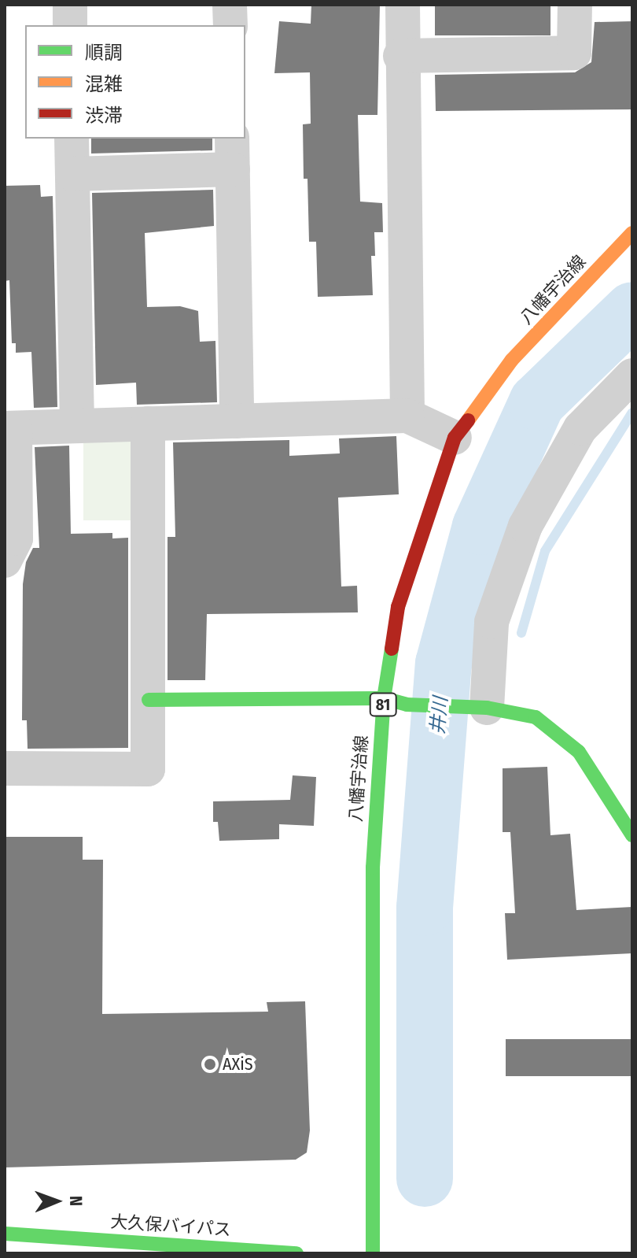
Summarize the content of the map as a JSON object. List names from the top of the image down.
{
  "streets": {
    "main road": ["八幡宇治線", "81", "大久保バイパス"]
  },
  "water": ["井川"],
  "places": ["AXiS"],
  "legend": ["順調", "混雑", "渋滞"],
  "north": "right"
}
